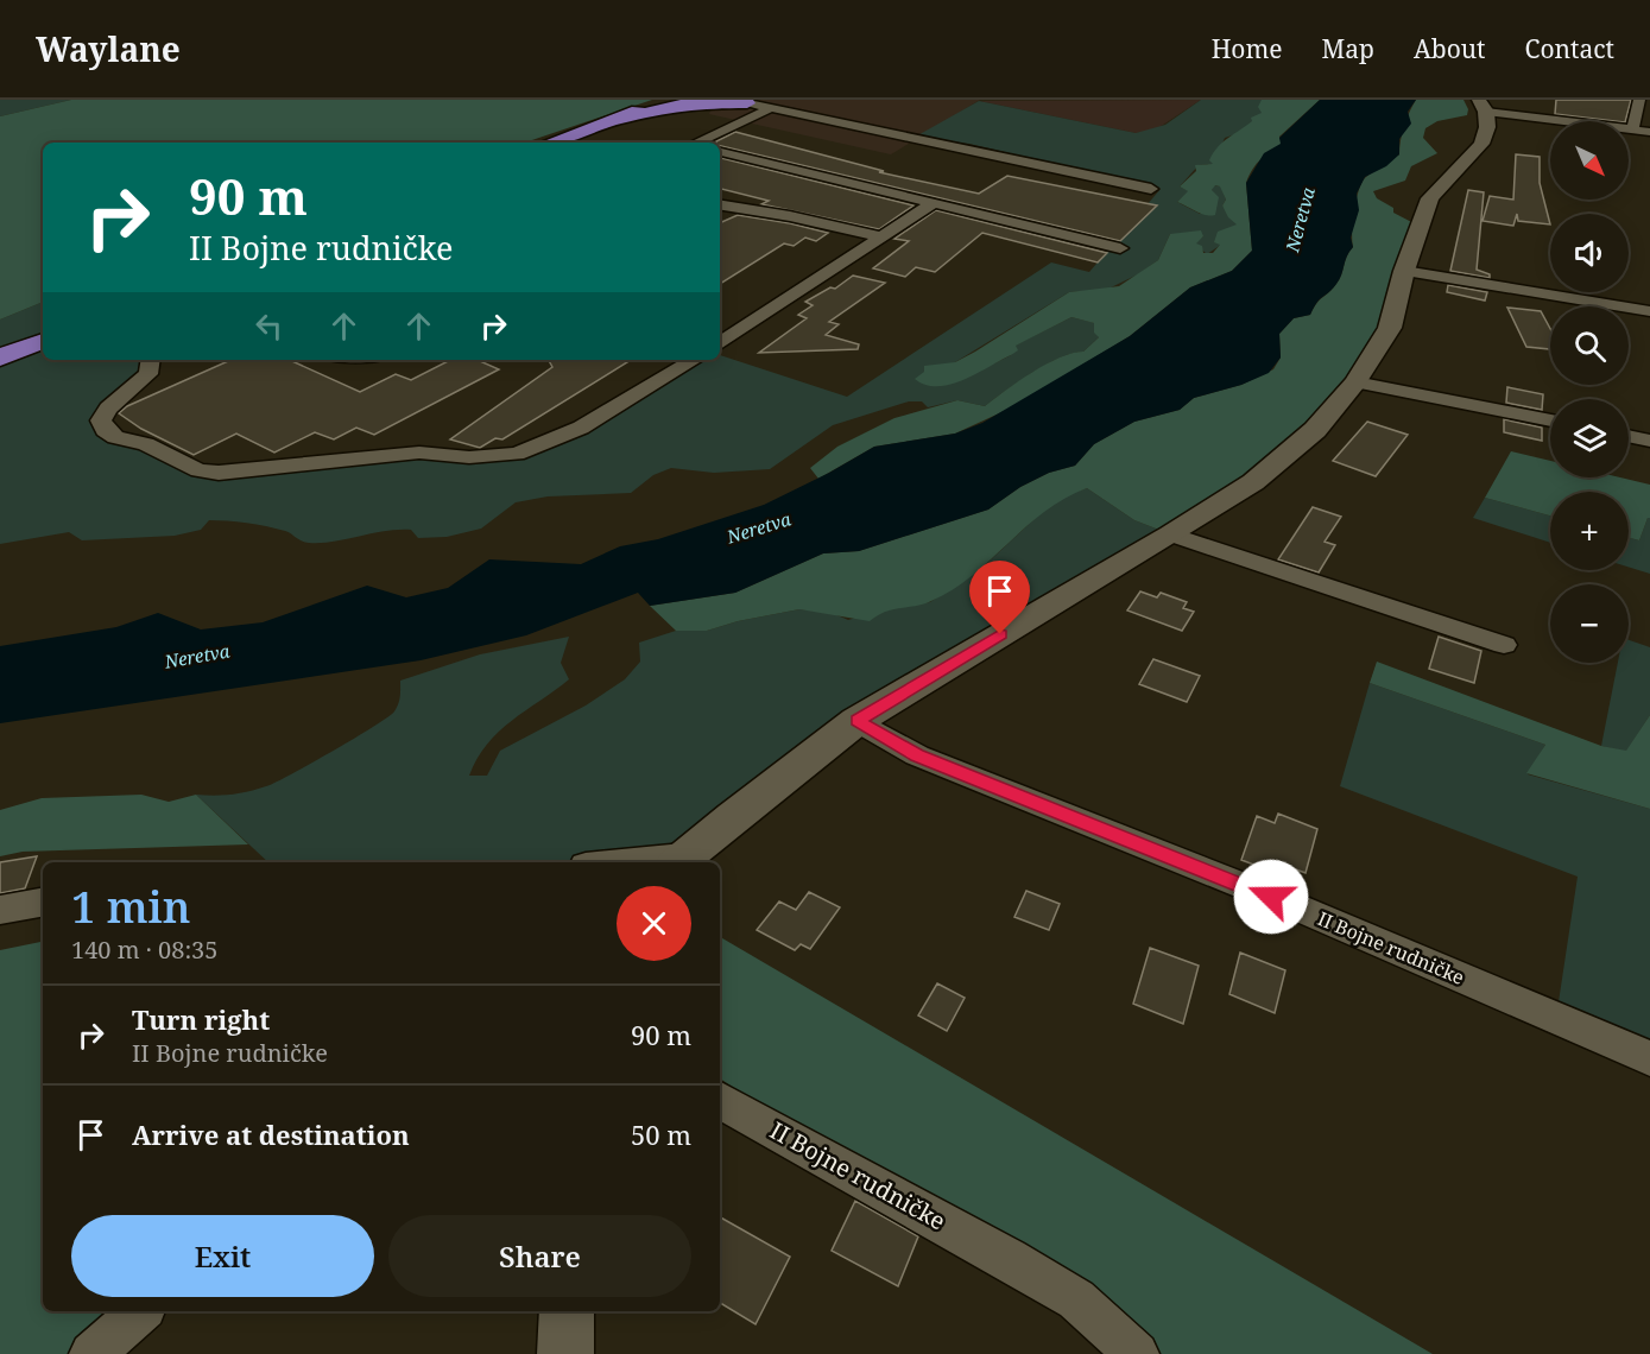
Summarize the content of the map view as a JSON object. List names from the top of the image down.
{
  "streets": {
    "street": ["II Bojne rudničke"]
  },
  "water": ["Neretva"],
  "north": "bottom right",
  "page": {
    "header": "Waylane",
    "nav": [
      "Home",
      "Map",
      "About",
      "Contact"
    ],
    "map_buttons": ["+", "−"],
    "turn": ["90 m", "II Bojne rudničke"],
    "heading": ["1 min", "140 m · 08:35"],
    "list": [
      {
        "name": "Turn right",
        "note": "II Bojne rudničke",
        "value": "90 m"
      },
      {
        "name": "Arrive at destination",
        "value": "50 m"
      }
    ],
    "buttons": ["Exit", "Share"]
  }
}
